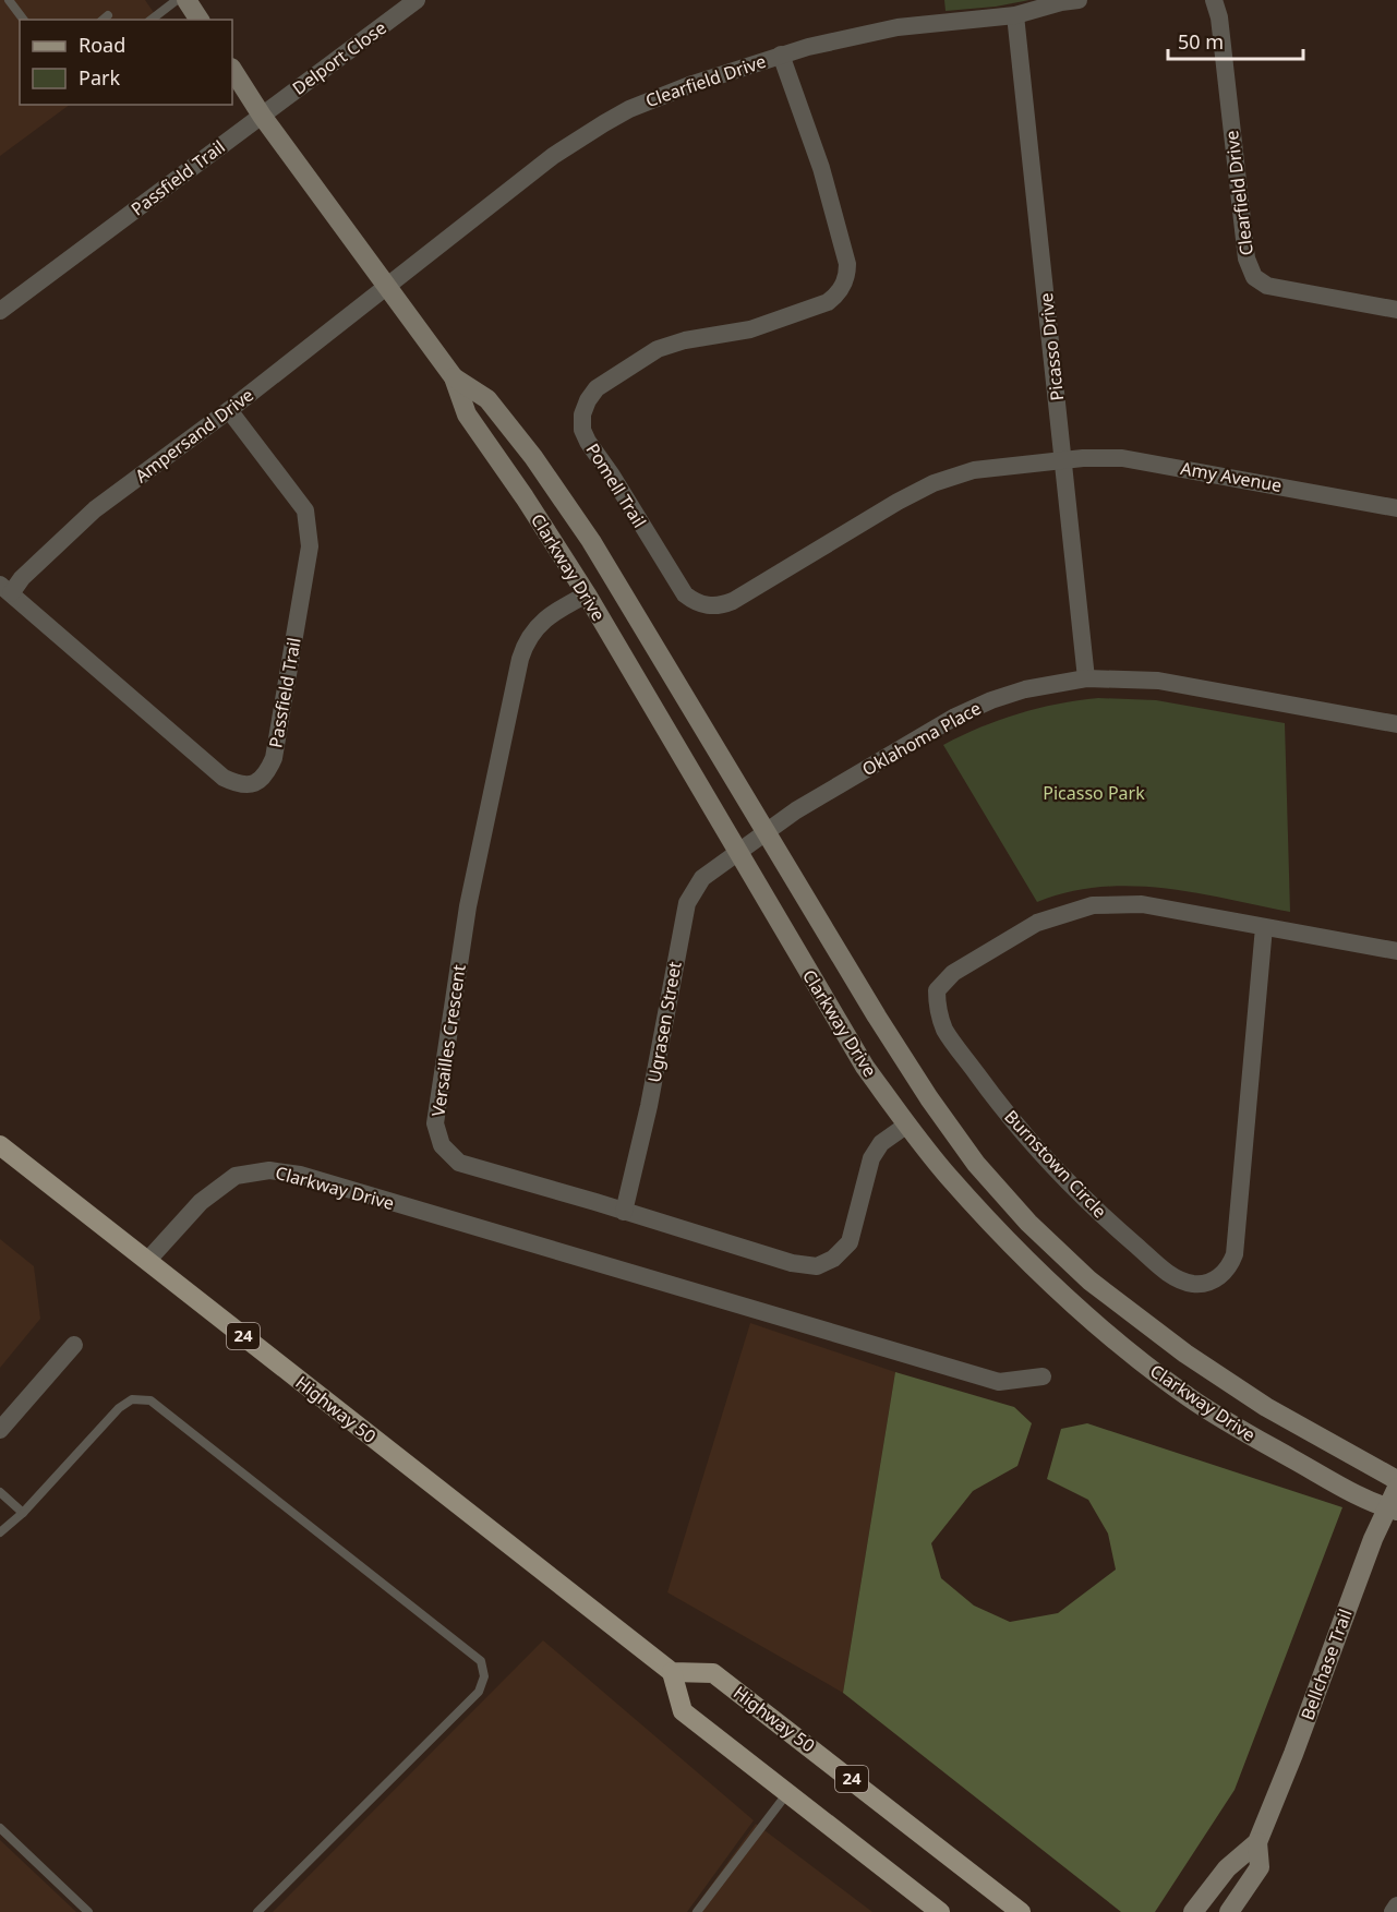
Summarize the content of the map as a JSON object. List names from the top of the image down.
{
  "streets": {
    "main road": ["24", "Highway 50"],
    "street": [
      "Delport Close",
      "Clearfield Drive",
      "Passfield Trail",
      "Picasso Drive",
      "Ampersand Drive",
      "Amy Avenue",
      "Pomell Trail",
      "Clarkway Drive",
      "Oklahoma Place",
      "Ugrasen Street",
      "Versailles Crescent",
      "Burnstown Circle",
      "Bellchase Trail"
    ]
  },
  "crossings": [
    ["Delport Close", "Passfield Trail"],
    ["Delport Close", "Clarkway Drive"],
    ["Clearfield Drive", "Picasso Drive"],
    ["Clearfield Drive", "Ampersand Drive"],
    ["Clearfield Drive", "Pomell Trail"],
    ["Clearfield Drive", "Clarkway Drive"],
    ["Passfield Trail", "Ampersand Drive"],
    ["Passfield Trail", "Clarkway Drive"],
    ["Picasso Drive", "Amy Avenue"],
    ["Picasso Drive", "Pomell Trail"],
    ["Picasso Drive", "Oklahoma Place"],
    ["Ampersand Drive", "Clarkway Drive"],
    ["Amy Avenue", "Pomell Trail"],
    ["Clarkway Drive", "Oklahoma Place"],
    ["Clarkway Drive", "Ugrasen Street"],
    ["Clarkway Drive", "Versailles Crescent"],
    ["Clarkway Drive", "Highway 50"],
    ["Clarkway Drive", "Bellchase Trail"],
    ["Oklahoma Place", "Ugrasen Street"],
    ["Ugrasen Street", "Versailles Crescent"]
  ],
  "parks": ["Picasso Park"],
  "legend": ["Road", "Park"],
  "scale_bar": "50 m"
}
